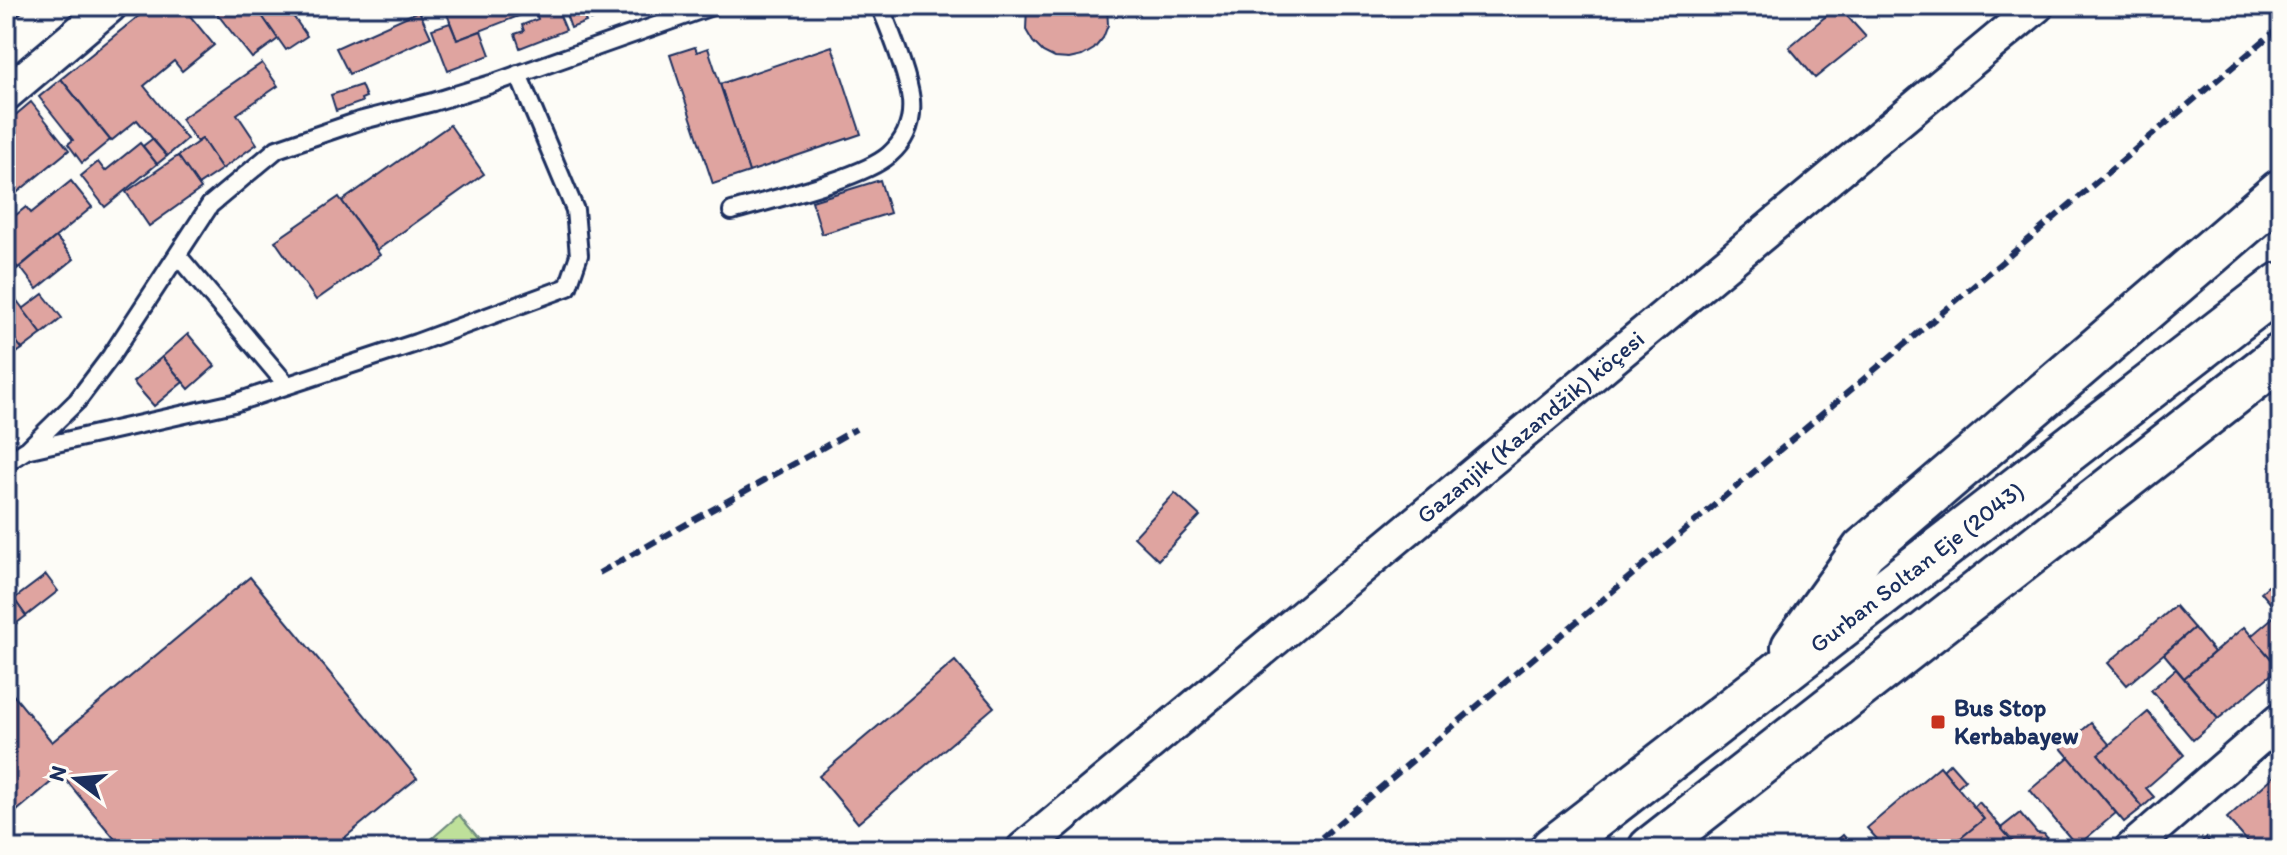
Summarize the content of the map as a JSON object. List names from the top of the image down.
{
  "streets": {
    "highway": ["Gurban Soltan Eje (2043)"],
    "street": ["Gazanjik (Kazandžik) köçesi"]
  },
  "places": {
    "transit": ["Bus Stop Kerbabayew"]
  },
  "north": "left"
}
